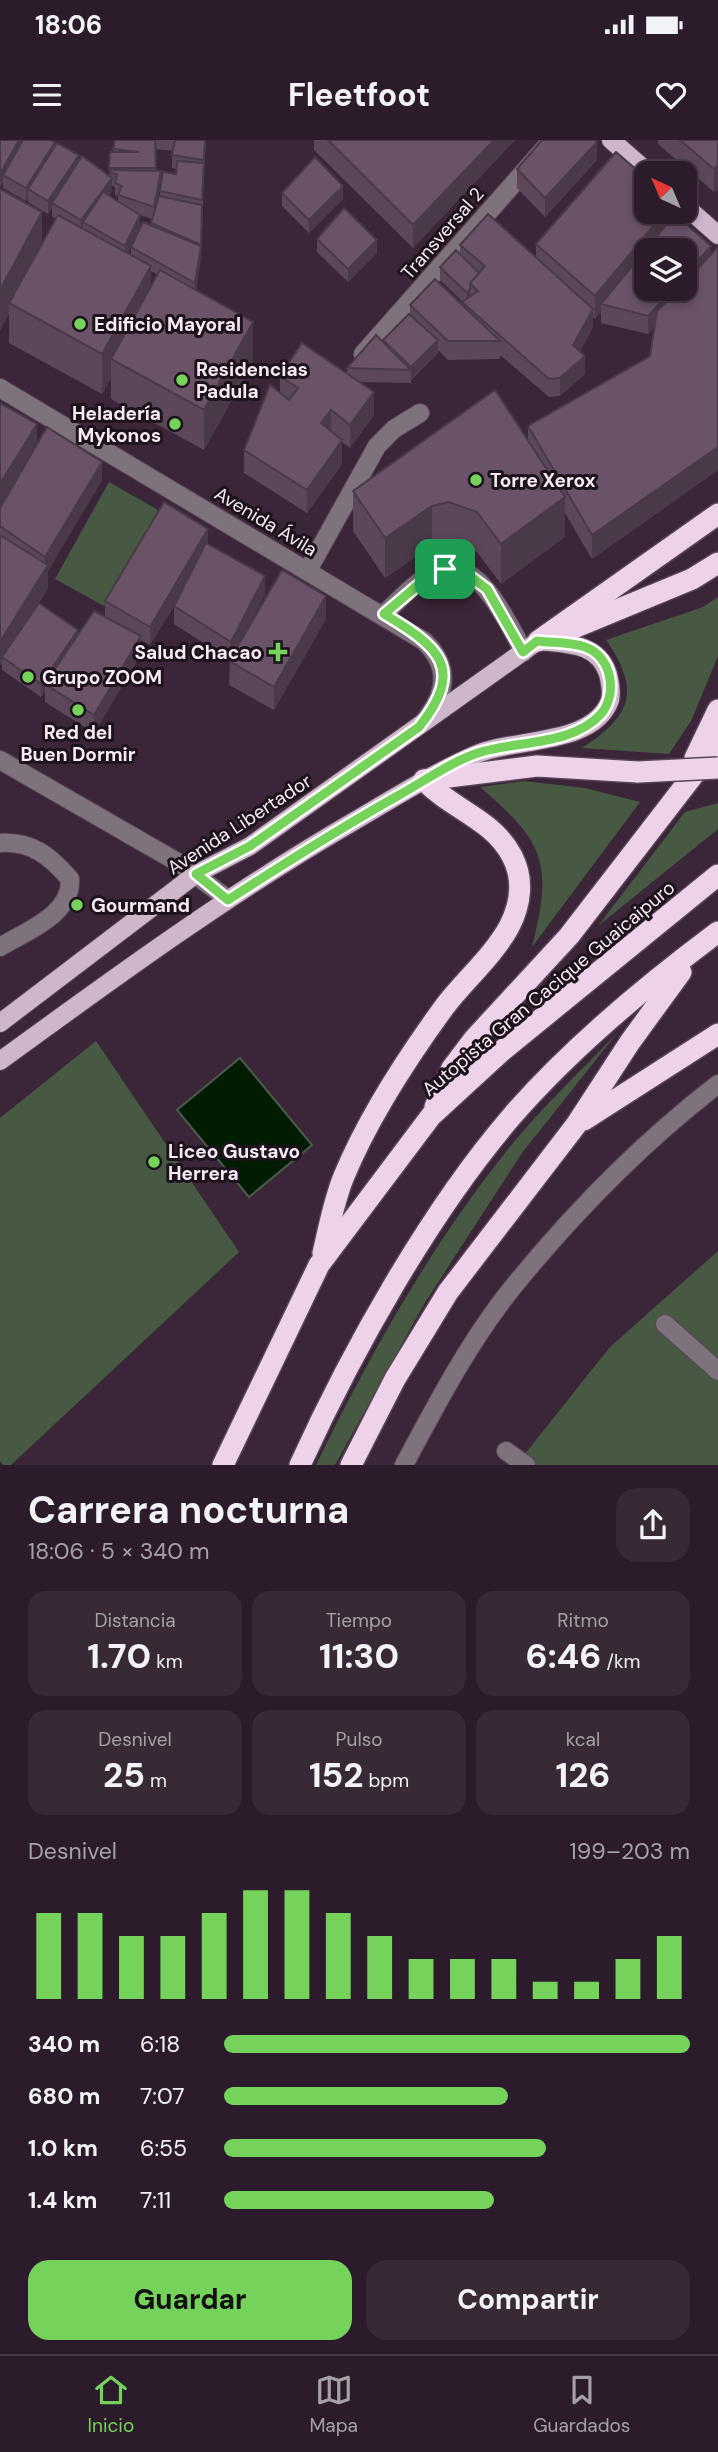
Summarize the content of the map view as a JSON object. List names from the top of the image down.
{
  "streets": {
    "highway": ["Autopista Gran Cacique Guaicaipuro"],
    "main road": ["Avenida Libertador"],
    "street": ["Transversal 2", "Avenida Ávila"]
  },
  "crossings": [
    ["Avenida Ávila", "Avenida Libertador"]
  ],
  "places": {
    "other": [
      "Edificio Mayoral",
      "Residencias Padula",
      "Heladería Mykonos",
      "Torre Xerox",
      "Grupo ZOOM",
      "Red del Buen Dormir",
      "Gourmand",
      "Liceo Gustavo Herrera"
    ],
    "health": ["Salud Chacao"]
  },
  "north": "top left",
  "page": {
    "status": "18:06",
    "header": "Fleetfoot",
    "heading": ["Carrera nocturna", "18:06 · 5 × 340 m"],
    "stats": [
      ["Distancia", "1.70 km"],
      ["Tiempo", "11:30"],
      ["Ritmo", "6:46 /km"],
      ["Desnivel", "25 m"],
      ["Pulso", "152 bpm"],
      ["kcal", "126"]
    ],
    "chart": ["Desnivel", "199–203 m"],
    "list": [
      {
        "name": "340 m",
        "note": "6:18"
      },
      {
        "name": "680 m",
        "note": "7:07"
      },
      {
        "name": "1.0 km",
        "note": "6:55"
      },
      {
        "name": "1.4 km",
        "note": "7:11"
      }
    ],
    "buttons": ["Guardar", "Compartir"],
    "tabs": ["Inicio", "Mapa", "Guardados"]
  }
}
